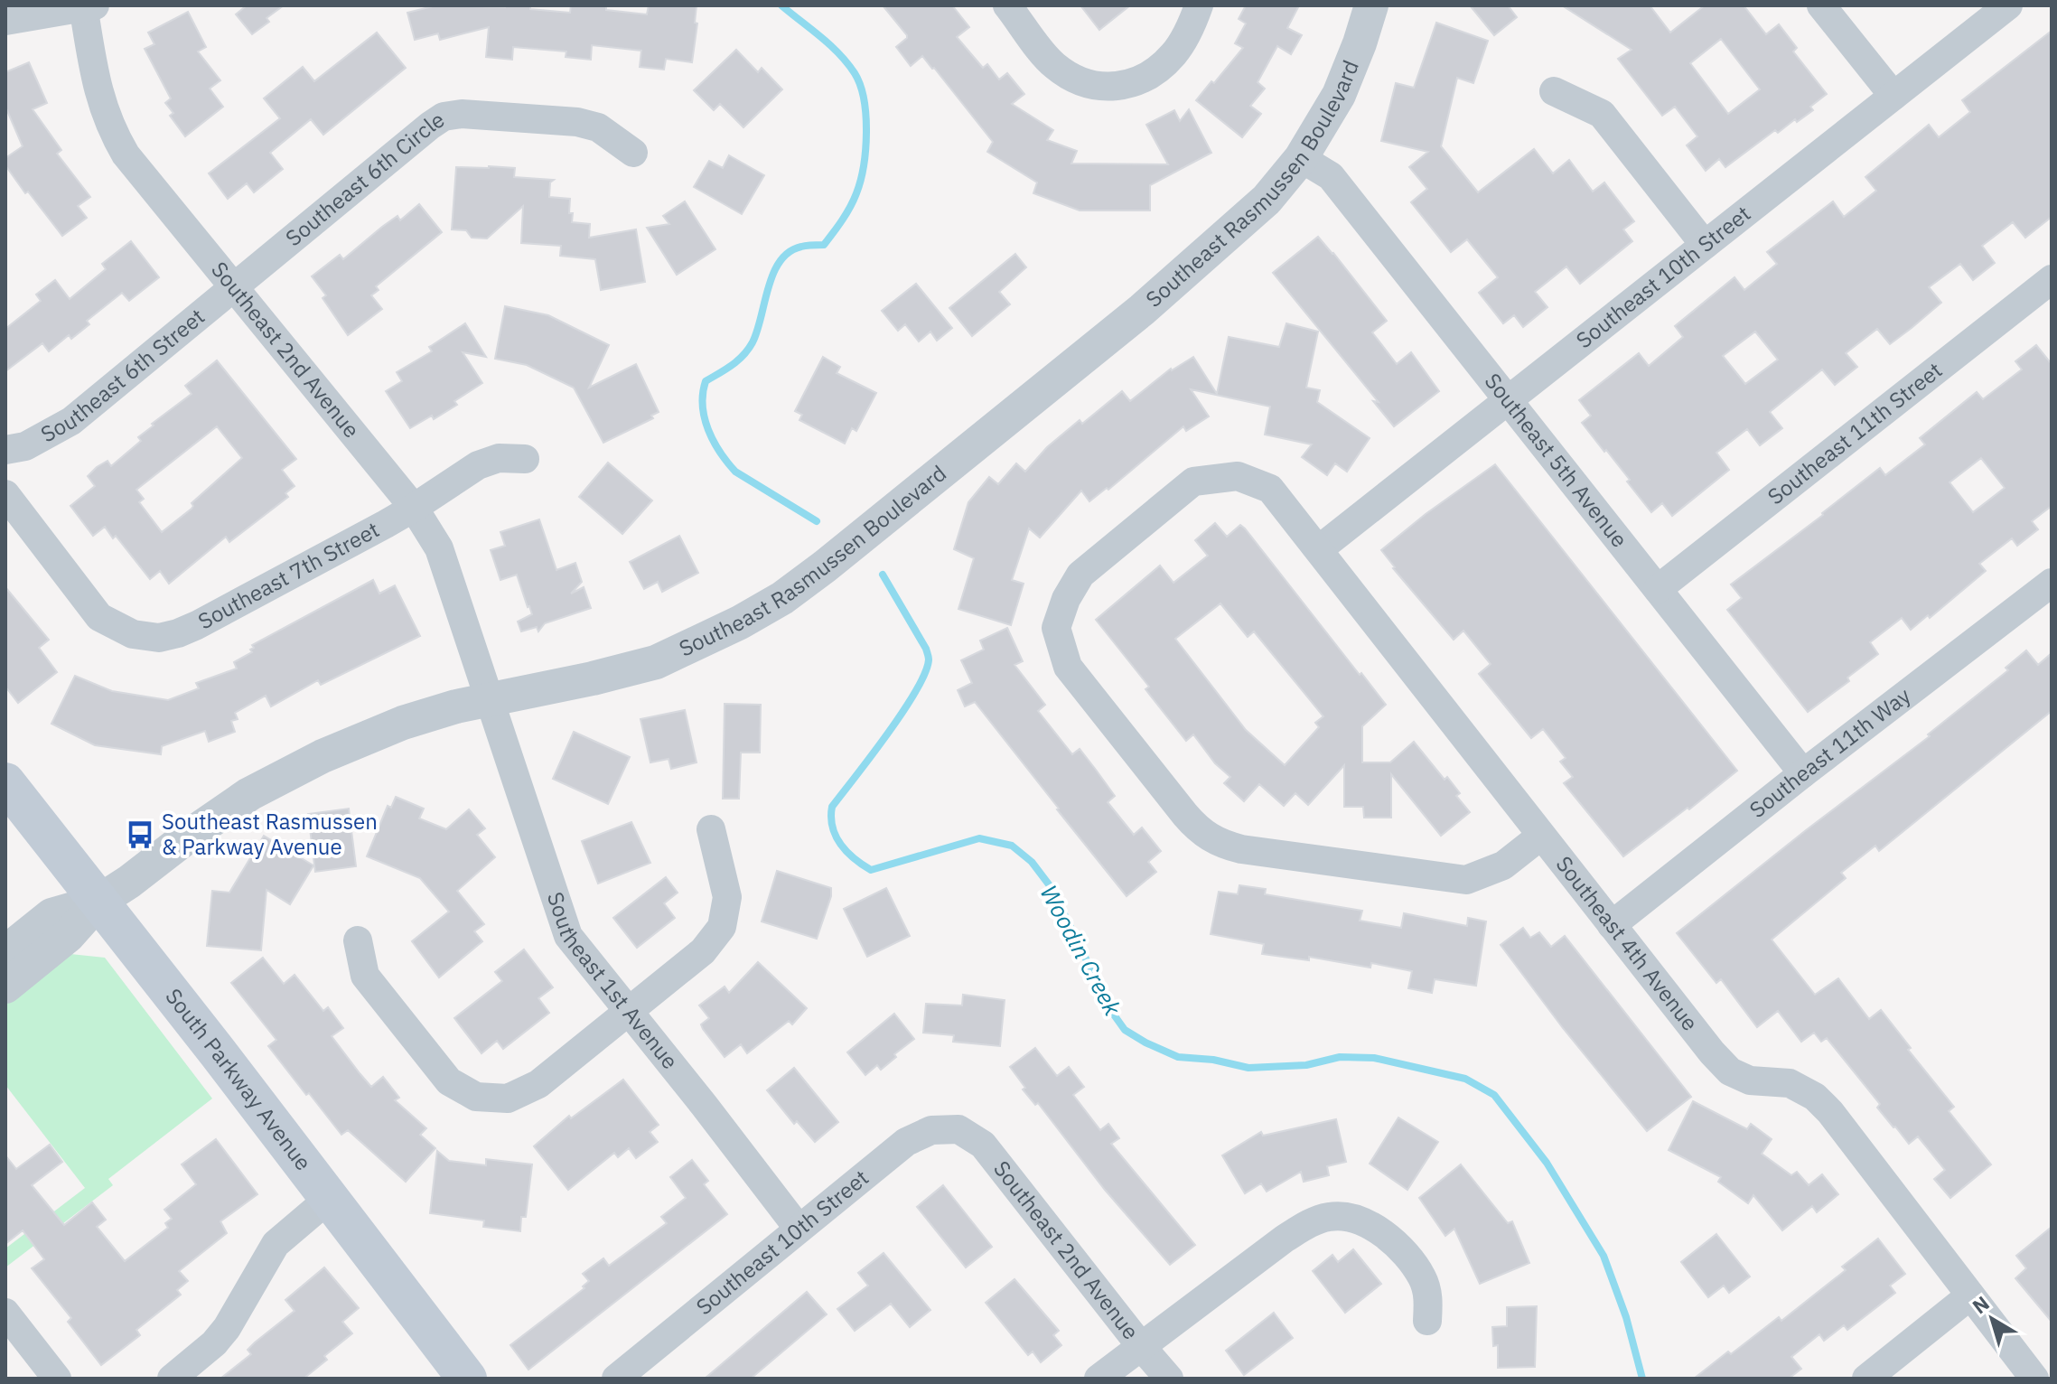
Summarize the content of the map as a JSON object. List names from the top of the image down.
{
  "streets": {
    "main road": ["South Parkway Avenue"],
    "street": [
      "Southeast Rasmussen Boulevard",
      "Southeast 6th Circle",
      "Southeast 10th Street",
      "Southeast 2nd Avenue",
      "Southeast 6th Street",
      "Southeast 11th Street",
      "Southeast 5th Avenue",
      "Southeast 7th Street",
      "Southeast 11th Way",
      "Southeast 4th Avenue",
      "Southeast 1st Avenue"
    ]
  },
  "crossings": [
    ["Southeast Rasmussen Boulevard", "Southeast 2nd Avenue"],
    ["Southeast Rasmussen Boulevard", "Southeast 5th Avenue"],
    ["Southeast Rasmussen Boulevard", "Southeast 1st Avenue"],
    ["Southeast Rasmussen Boulevard", "South Parkway Avenue"],
    ["Southeast 6th Circle", "Southeast 2nd Avenue"],
    ["Southeast 6th Circle", "Southeast 6th Street"],
    ["Southeast 10th Street", "Southeast 2nd Avenue"],
    ["Southeast 10th Street", "Southeast 5th Avenue"],
    ["Southeast 10th Street", "Southeast 4th Avenue"],
    ["Southeast 10th Street", "Southeast 1st Avenue"],
    ["Southeast 2nd Avenue", "Southeast 6th Street"],
    ["Southeast 2nd Avenue", "Southeast 7th Street"],
    ["Southeast 2nd Avenue", "Southeast 1st Avenue"],
    ["Southeast 11th Street", "Southeast 5th Avenue"],
    ["Southeast 5th Avenue", "Southeast 11th Way"],
    ["Southeast 11th Way", "Southeast 4th Avenue"]
  ],
  "water": ["Woodin Creek"],
  "places": {
    "bus stop": ["Southeast Rasmussen & Parkway Avenue"]
  },
  "north": "top left"
}
